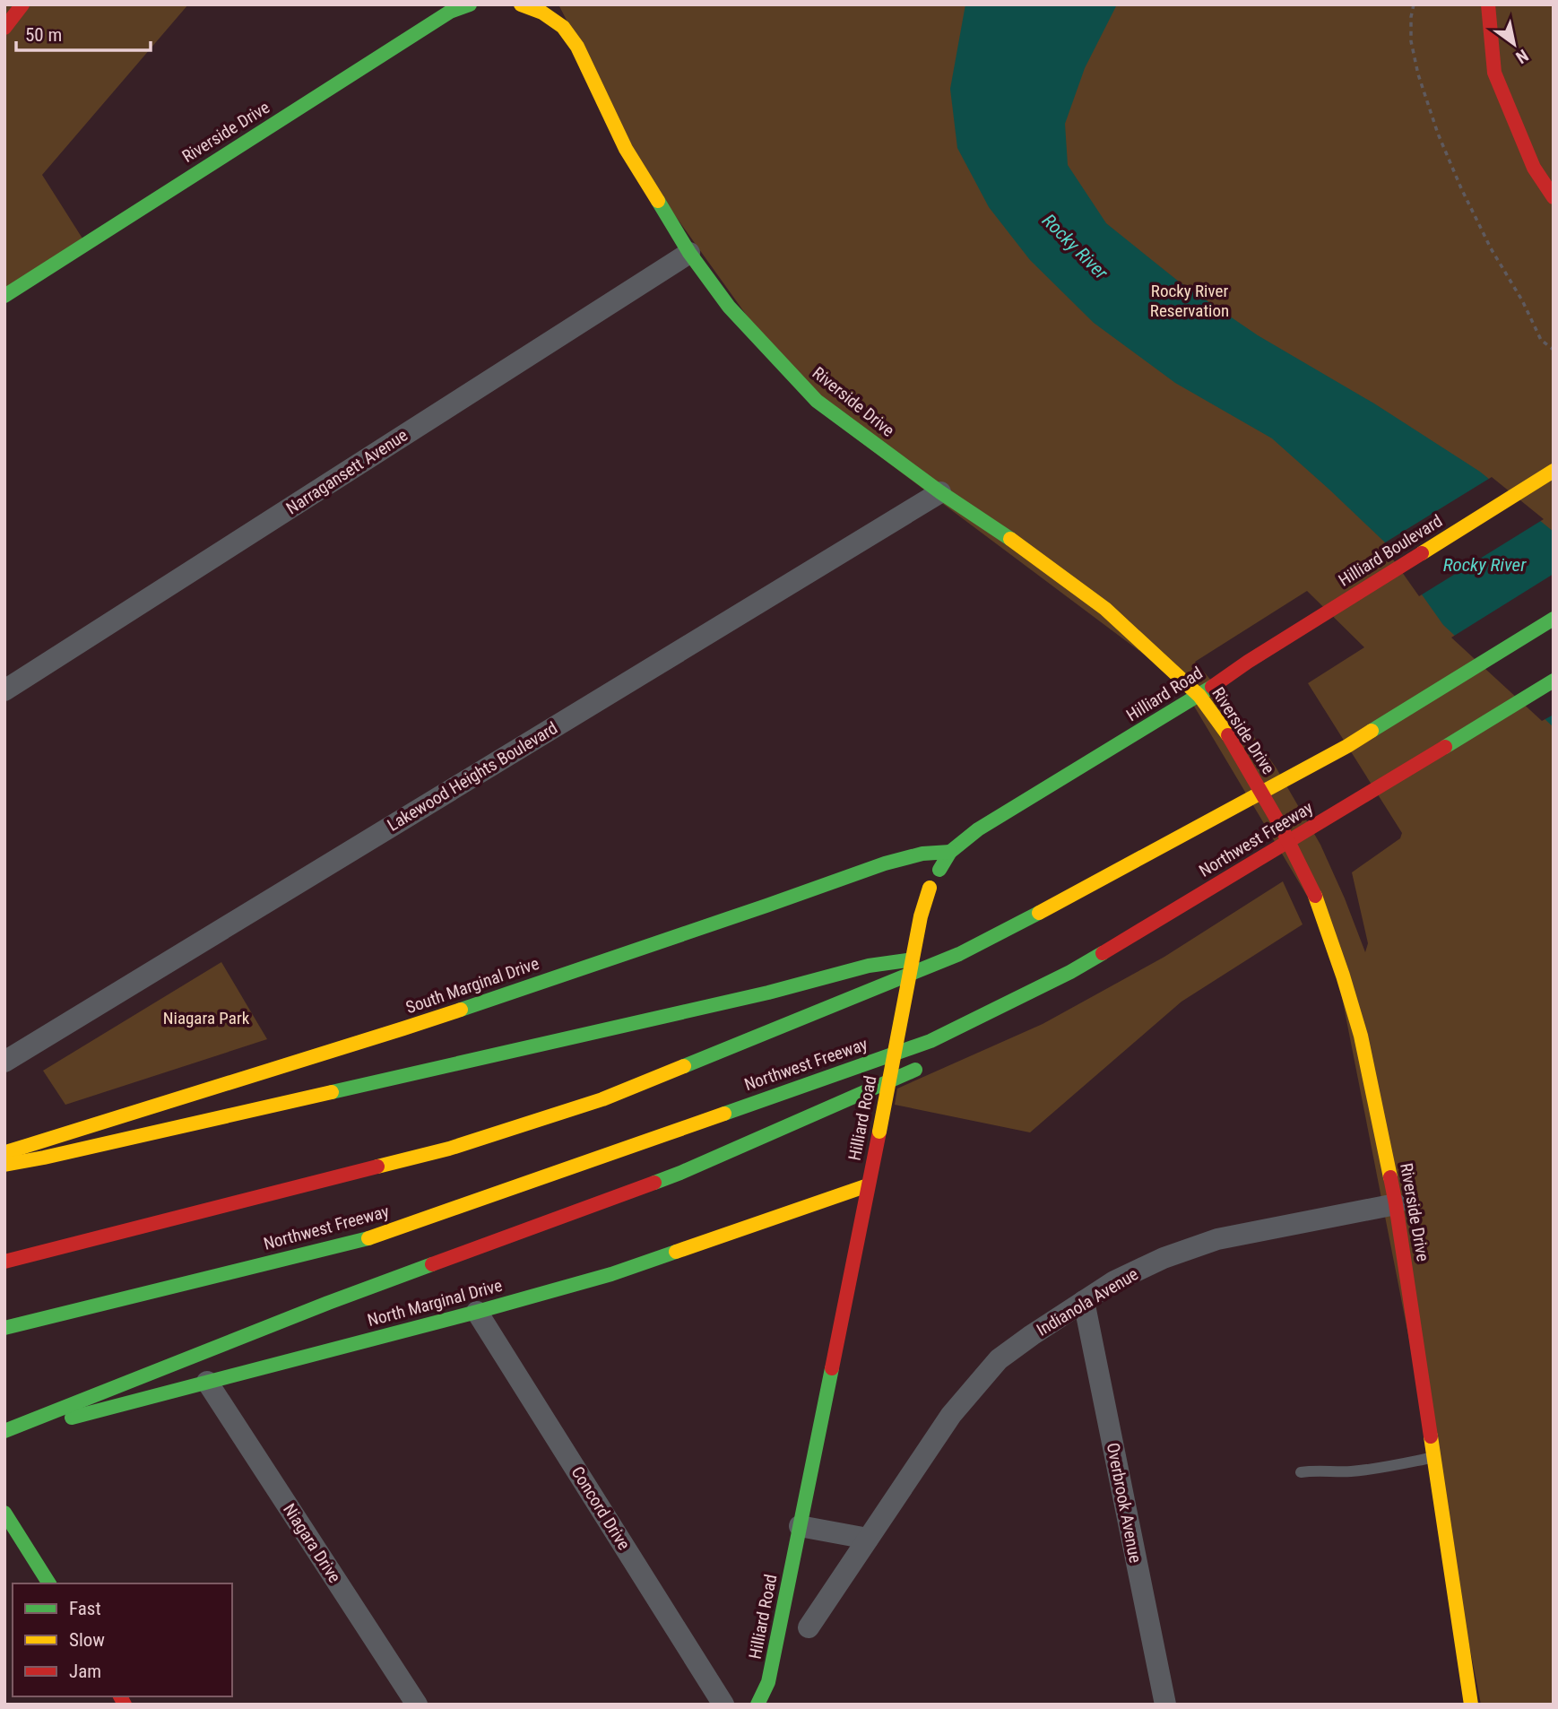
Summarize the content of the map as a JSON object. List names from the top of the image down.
{
  "streets": {
    "main road": [
      "Riverside Drive",
      "Hilliard Boulevard",
      "Hilliard Road",
      "Northwest Freeway",
      "South Marginal Drive",
      "North Marginal Drive"
    ],
    "street": [
      "Narragansett Avenue",
      "Lakewood Heights Boulevard",
      "Indianola Avenue",
      "Overbrook Avenue",
      "Concord Drive",
      "Niagara Drive"
    ]
  },
  "crossings": [
    ["Riverside Drive", "Narragansett Avenue"],
    ["Riverside Drive", "Hilliard Road"],
    ["Riverside Drive", "Lakewood Heights Boulevard"],
    ["Riverside Drive", "Indianola Avenue"],
    ["Hilliard Boulevard", "Hilliard Road"],
    ["Hilliard Road", "South Marginal Drive"],
    ["Hilliard Road", "North Marginal Drive"],
    ["Indianola Avenue", "Overbrook Avenue"],
    ["North Marginal Drive", "Concord Drive"],
    ["North Marginal Drive", "Niagara Drive"]
  ],
  "water": ["Rocky River"],
  "parks": ["Rocky River Reservation", "Niagara Park"],
  "legend": ["Fast", "Slow", "Jam"],
  "scale_bar": "50 m",
  "north": "bottom right"
}
